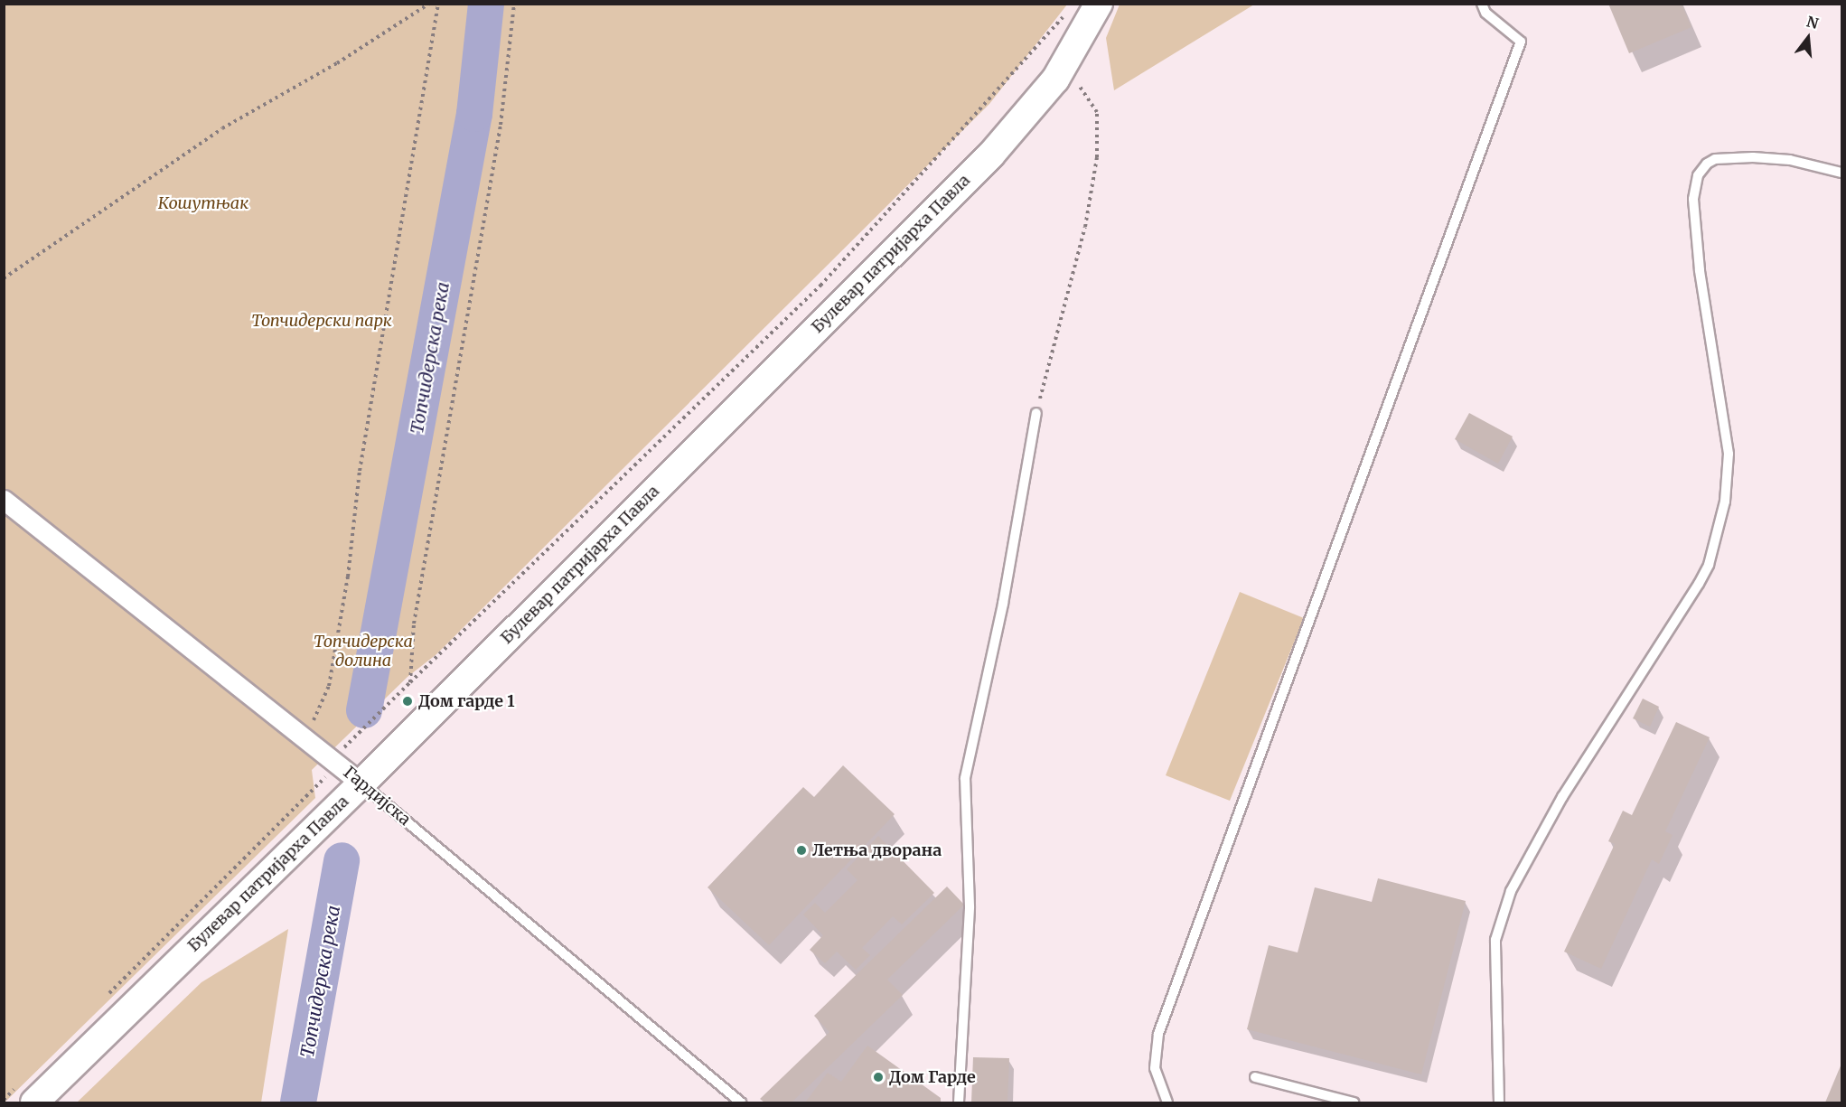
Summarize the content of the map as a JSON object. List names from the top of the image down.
{
  "streets": {
    "main road": ["Булевар патријарха Павла"],
    "street": ["Гардијска"]
  },
  "crossings": [
    ["Булевар патријарха Павла", "Гардијска"]
  ],
  "water": ["Топчидерска река"],
  "parks": ["Кошутњак", "Топчидерски парк", "Топчидерска долина"],
  "places": ["Дом гарде 1", "Летња дворана", "Дом Гарде"],
  "north": "top"
}
